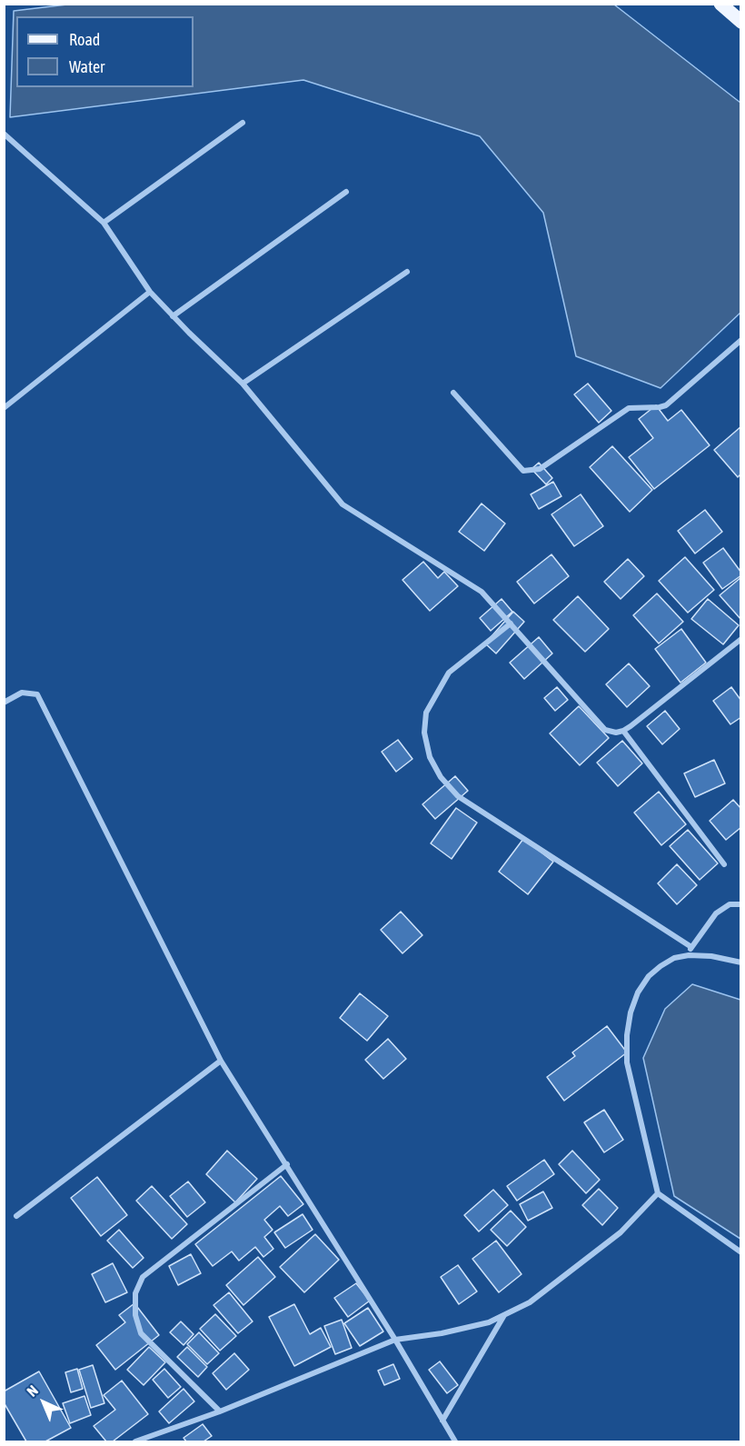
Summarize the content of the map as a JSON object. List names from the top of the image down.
{
  "legend": ["Road", "Water"],
  "north": "top left"
}
